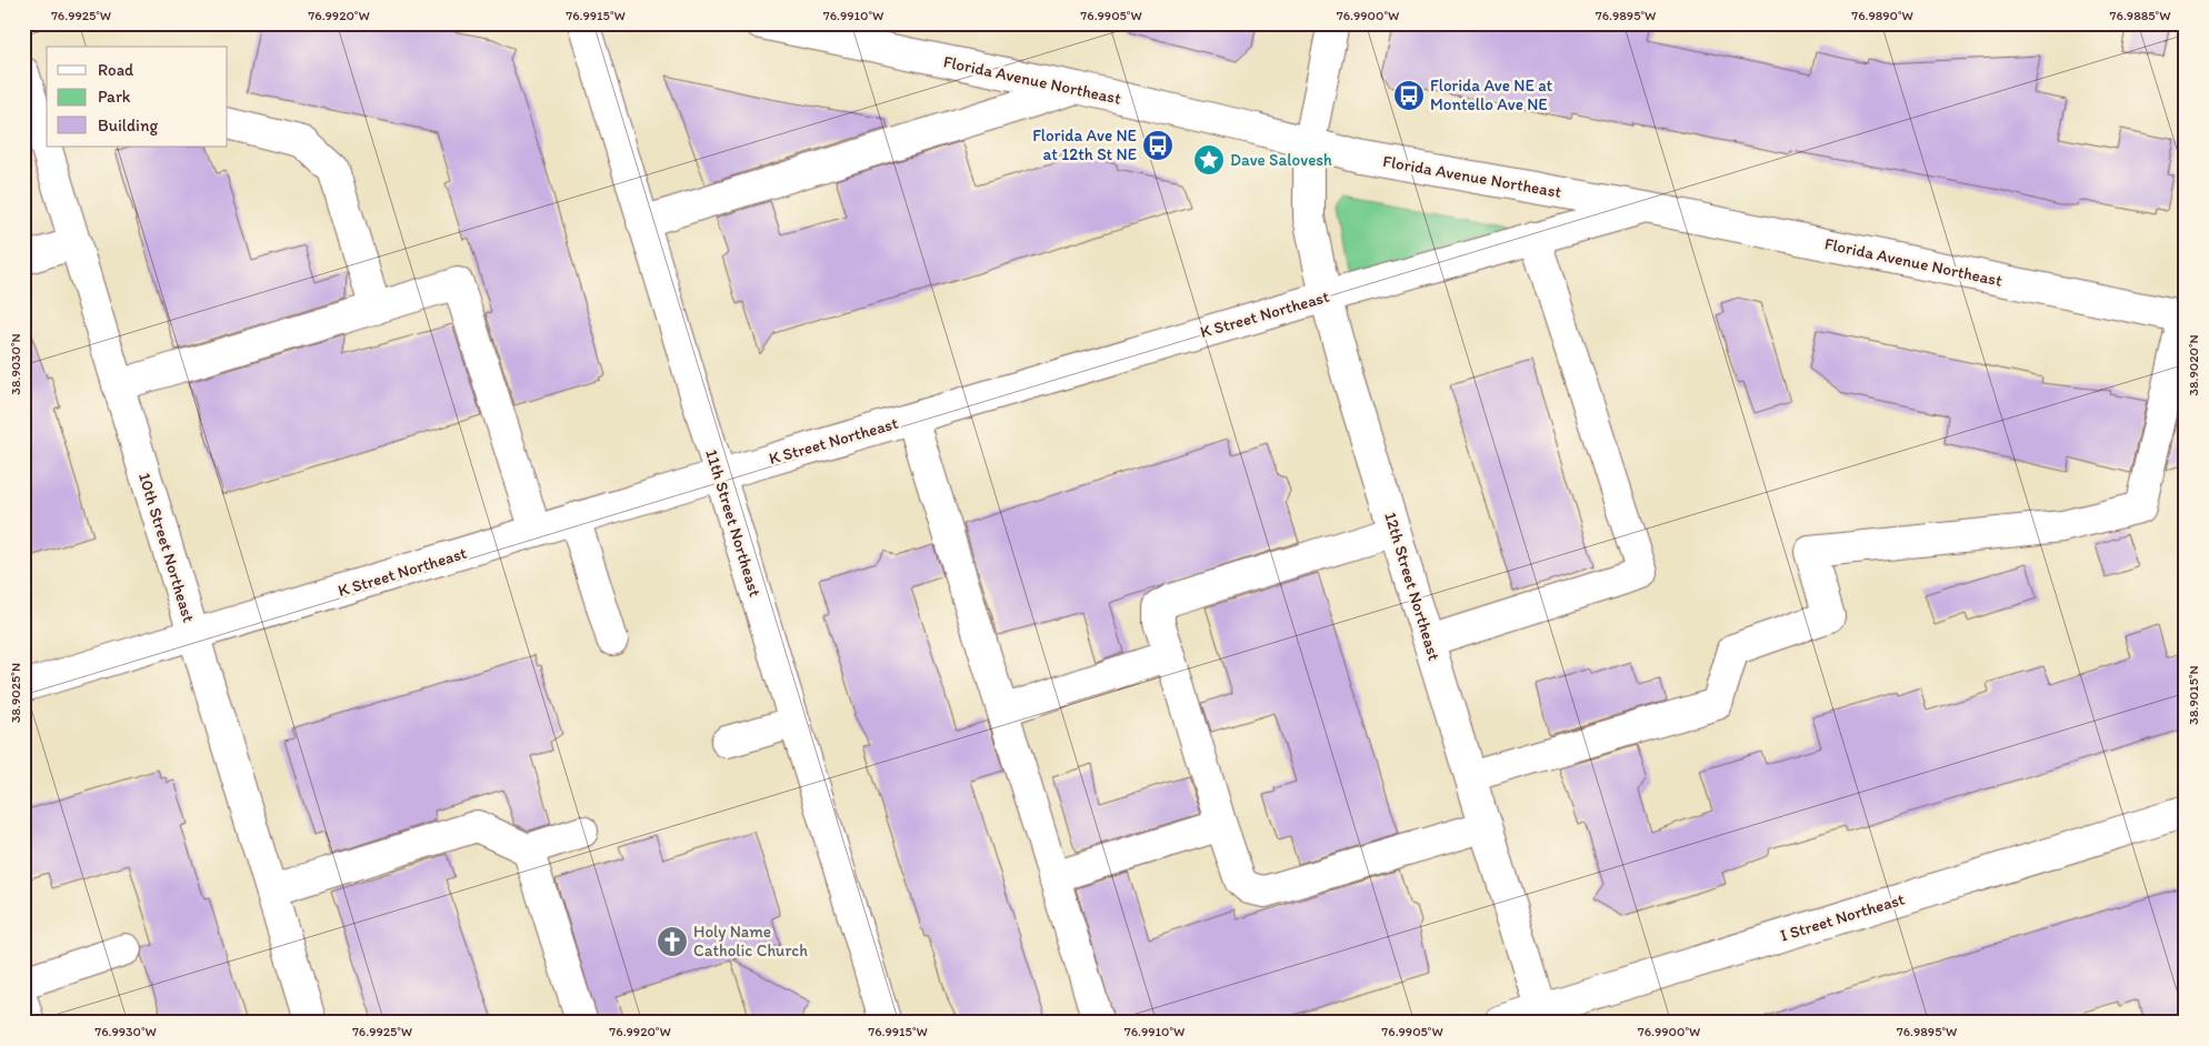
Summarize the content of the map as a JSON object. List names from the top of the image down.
{
  "streets": {
    "street": [
      "Florida Avenue Northeast",
      "K Street Northeast",
      "11th Street Northeast",
      "10th Street Northeast",
      "12th Street Northeast",
      "I Street Northeast"
    ]
  },
  "crossings": [
    ["Florida Avenue Northeast", "K Street Northeast"],
    ["Florida Avenue Northeast", "12th Street Northeast"],
    ["K Street Northeast", "11th Street Northeast"],
    ["K Street Northeast", "10th Street Northeast"],
    ["K Street Northeast", "12th Street Northeast"],
    ["12th Street Northeast", "I Street Northeast"]
  ],
  "places": {
    "bus stop": ["Florida Ave NE at Montello Ave NE", "Florida Ave NE at 12th St NE"],
    "place": ["Dave Salovesh"],
    "church": ["Holy Name Catholic Church"]
  },
  "legend": ["Road", "Park", "Building"],
  "coordinates": [
    "76.9925°W",
    "76.9920°W",
    "76.9915°W",
    "76.9910°W",
    "76.9905°W",
    "76.9900°W",
    "76.9895°W",
    "76.9890°W",
    "76.9885°W",
    "38.9030°N",
    "38.9020°N",
    "38.9025°N",
    "38.9015°N",
    "76.9930°W"
  ]
}
